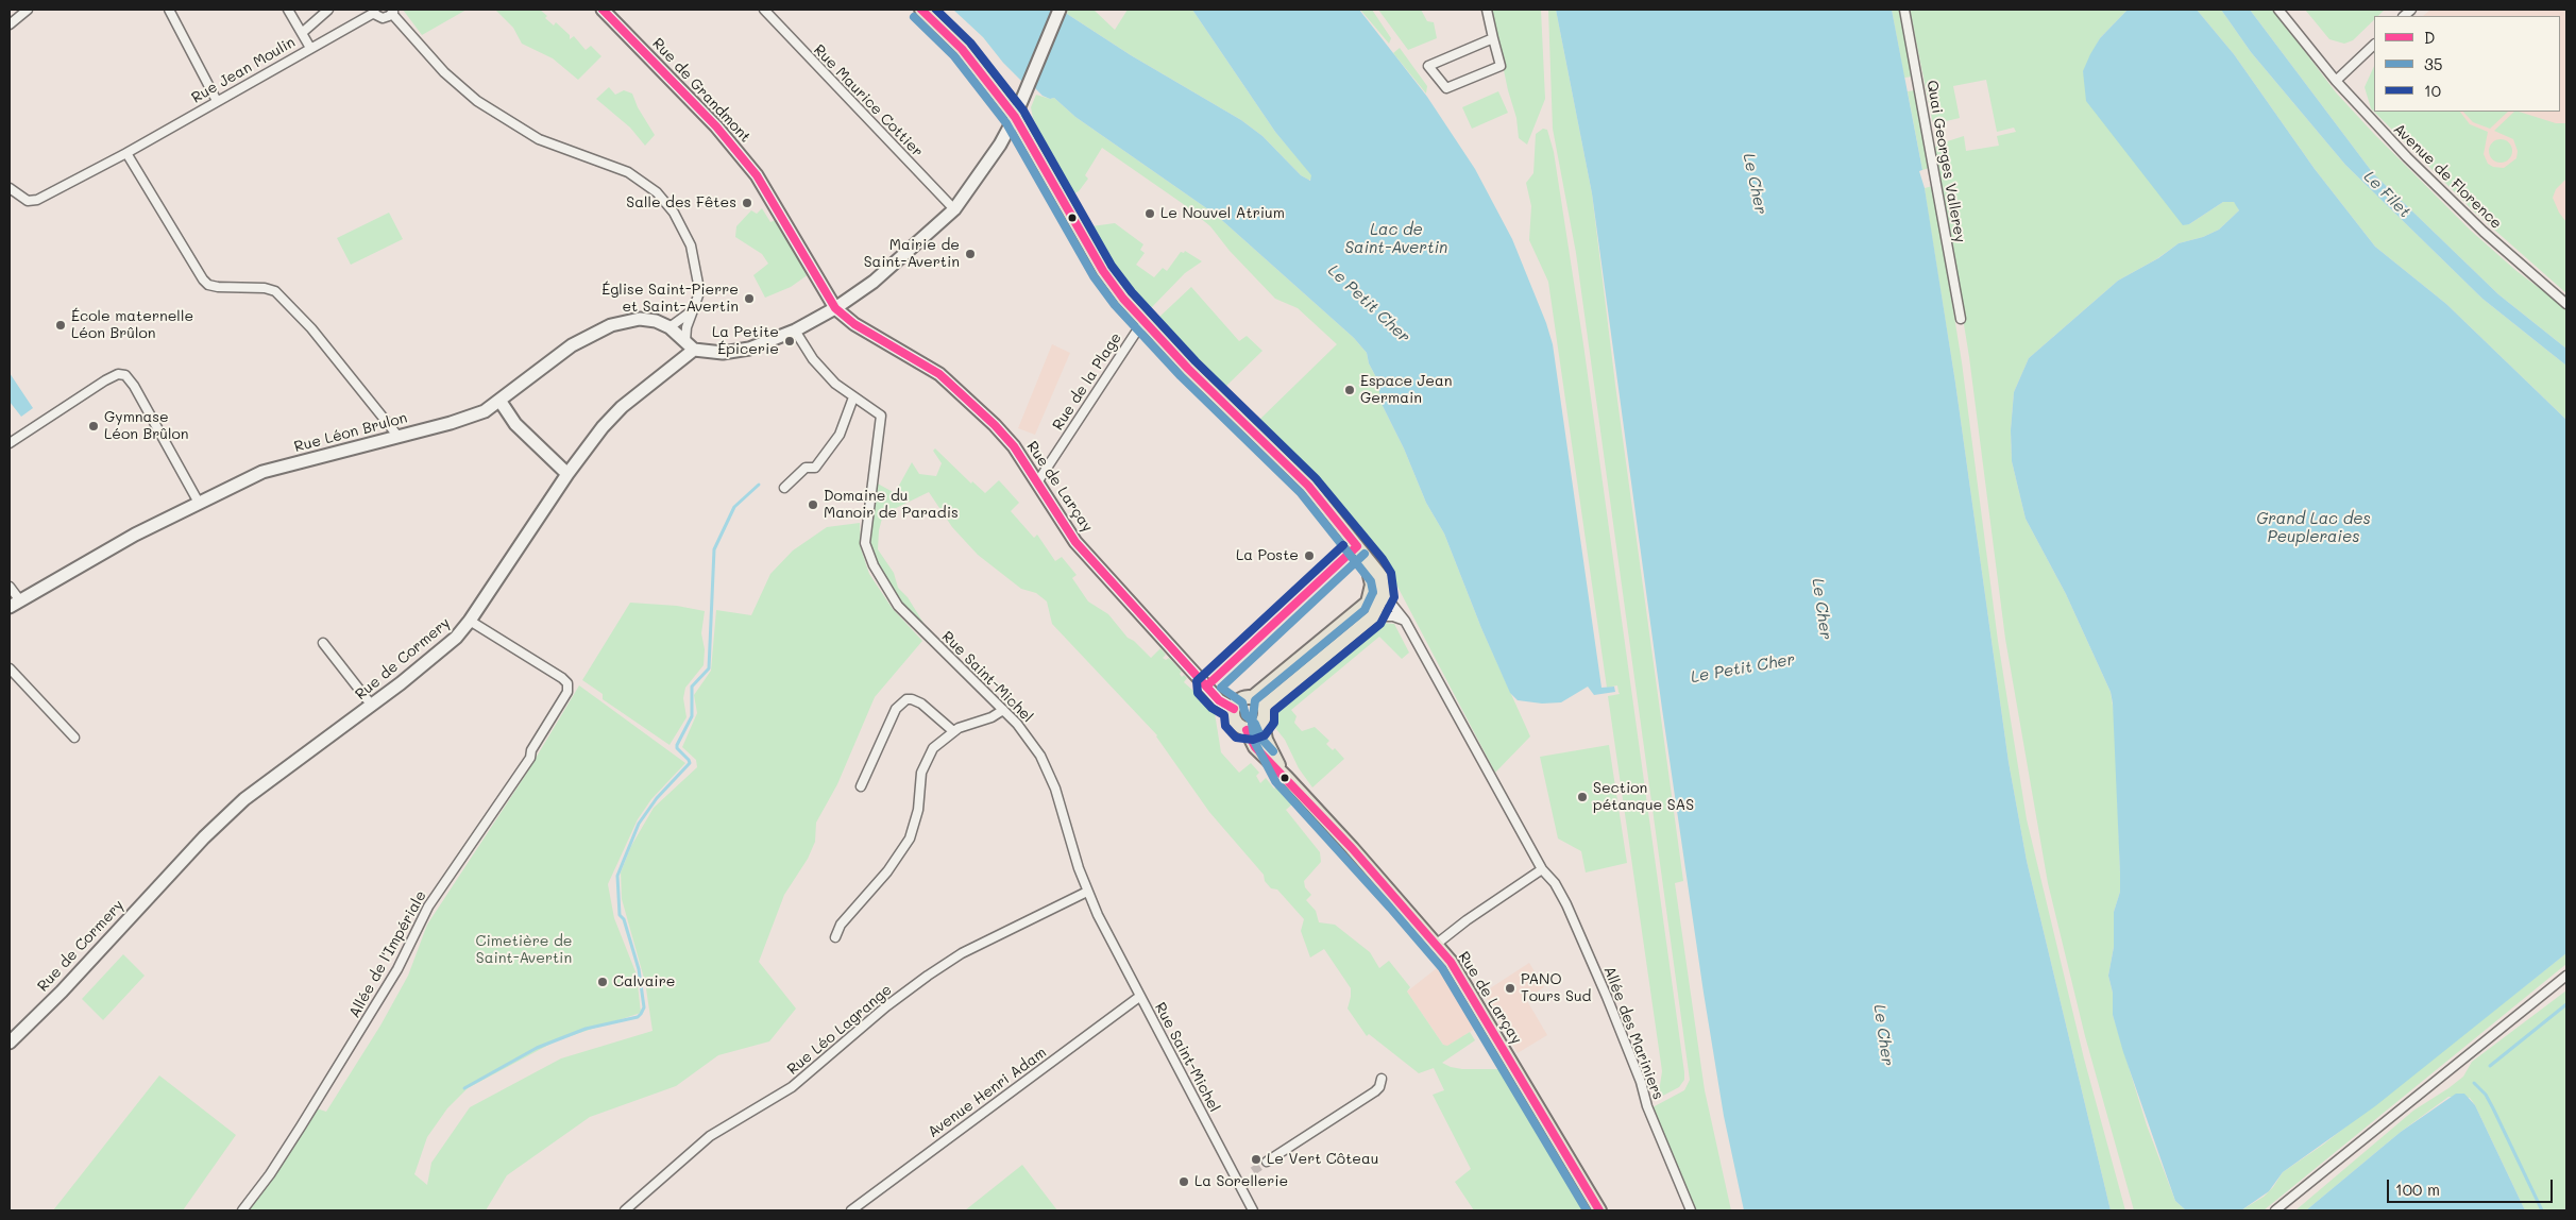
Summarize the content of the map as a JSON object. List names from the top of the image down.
{
  "streets": {
    "main road": [
      "Rue de Grandmont",
      "Rue Léon Brulon",
      "Rue de Larçay",
      "Rue de Cormery"
    ],
    "street": [
      "Rue Jean Moulin",
      "Rue Maurice Cottier",
      "Quai Georges Vallerey",
      "Avenue de Florence",
      "Rue de la Plage",
      "Rue Saint-Michel",
      "Allée de l'Impériale",
      "Rue Léo Lagrange",
      "Allée des Mariniers",
      "Avenue Henri Adam"
    ]
  },
  "crossings": [
    ["Rue de Grandmont", "Rue de Larçay"],
    ["Rue de la Plage", "Rue de Larçay"],
    ["Rue Léon Brulon", "Rue de Cormery"],
    ["Rue de Cormery", "Allée de l'Impériale"],
    ["Rue Saint-Michel", "Rue Léo Lagrange"],
    ["Rue Saint-Michel", "Avenue Henri Adam"]
  ],
  "water": [
    "Le Cher",
    "Le Filet",
    "Lac de Saint-Avertin",
    "Le Petit Cher",
    "Grand Lac des Peupleraies"
  ],
  "parks": ["Cimetière de Saint-Avertin"],
  "places": [
    "Salle des Fêtes",
    "Le Nouvel Atrium",
    "Mairie de Saint-Avertin",
    "Église Saint-Pierre et Saint-Avertin",
    "École maternelle Léon Brûlon",
    "La Petite Épicerie",
    "Espace Jean Germain",
    "Gymnase Léon Brûlon",
    "Domaine du Manoir de Paradis",
    "La Poste",
    "Section pétanque SAS",
    "Calvaire",
    "PANO Tours Sud",
    "Le Vert Côteau",
    "La Sorellerie"
  ],
  "lines": ["transit line D", "transit line 10", "transit line 35"],
  "legend": ["D", "35", "10"],
  "scale_bar": "100 m"
}
